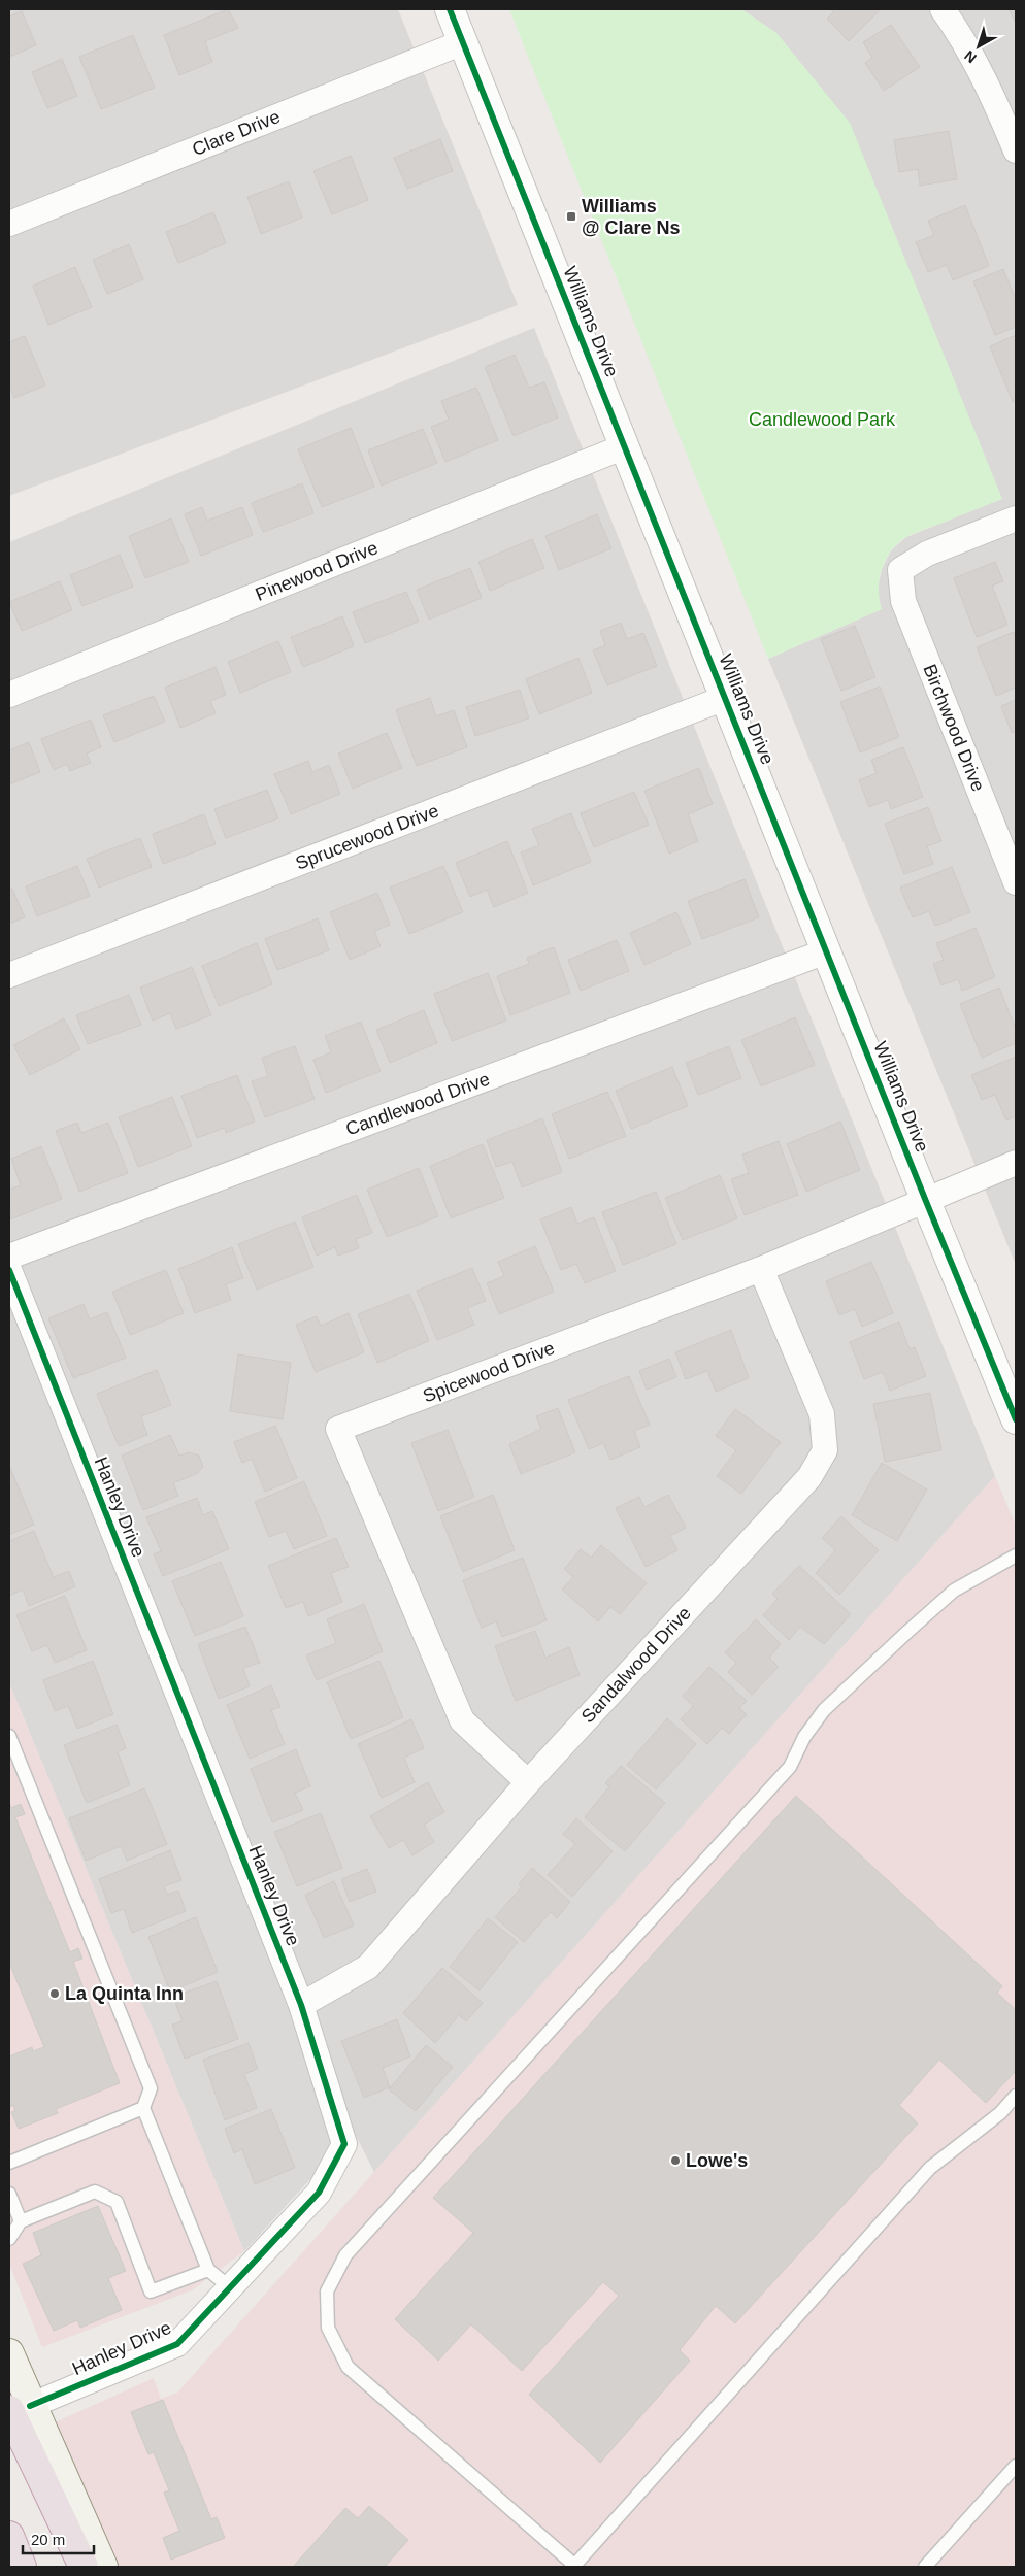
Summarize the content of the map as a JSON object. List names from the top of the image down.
{
  "streets": {
    "street": [
      "Clare Drive",
      "Williams Drive",
      "Pinewood Drive",
      "Birchwood Drive",
      "Sprucewood Drive",
      "Candlewood Drive",
      "Spicewood Drive",
      "Hanley Drive",
      "Sandalwood Drive"
    ]
  },
  "crossings": [
    ["Clare Drive", "Williams Drive"],
    ["Williams Drive", "Pinewood Drive"],
    ["Williams Drive", "Sprucewood Drive"],
    ["Williams Drive", "Candlewood Drive"],
    ["Williams Drive", "Spicewood Drive"],
    ["Spicewood Drive", "Sandalwood Drive"],
    ["Hanley Drive", "Sandalwood Drive"]
  ],
  "parks": ["Candlewood Park"],
  "places": {
    "transit": ["Williams @ Clare Ns"],
    "other": ["La Quinta Inn", "Lowe's"]
  },
  "scale_bar": "20 m",
  "north": "bottom left"
}
